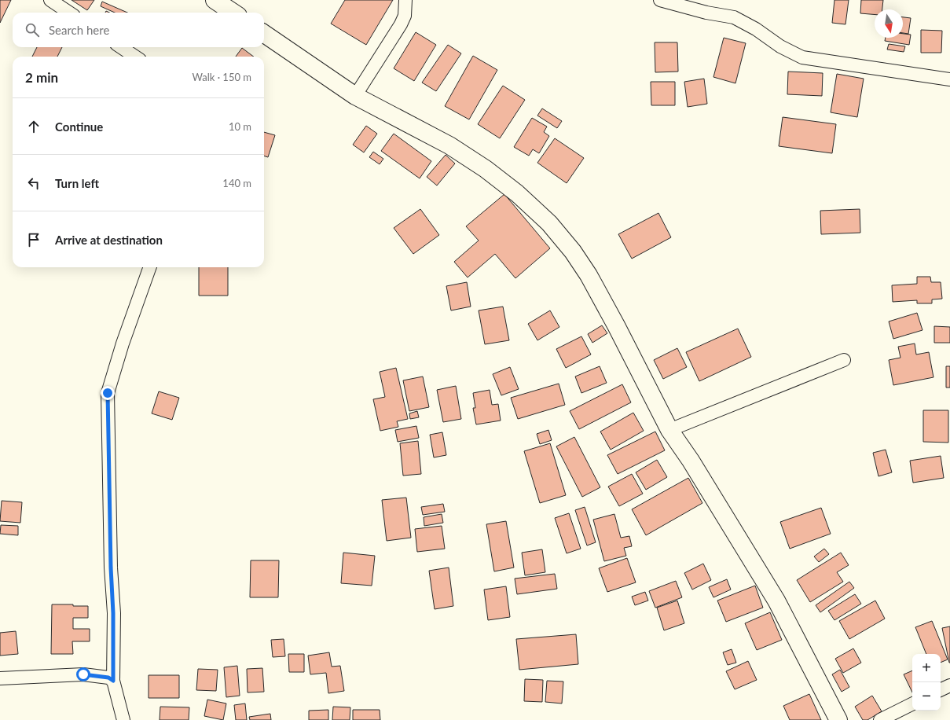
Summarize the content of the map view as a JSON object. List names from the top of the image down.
{
  "north": "bottom",
  "page": {
    "search": "Search here",
    "heading": ["2 min", "Walk · 150 m"],
    "list": [
      ["Continue", "10 m"],
      ["Turn left", "140 m"],
      "Arrive at destination"
    ],
    "map_buttons": ["+", "−"]
  }
}
